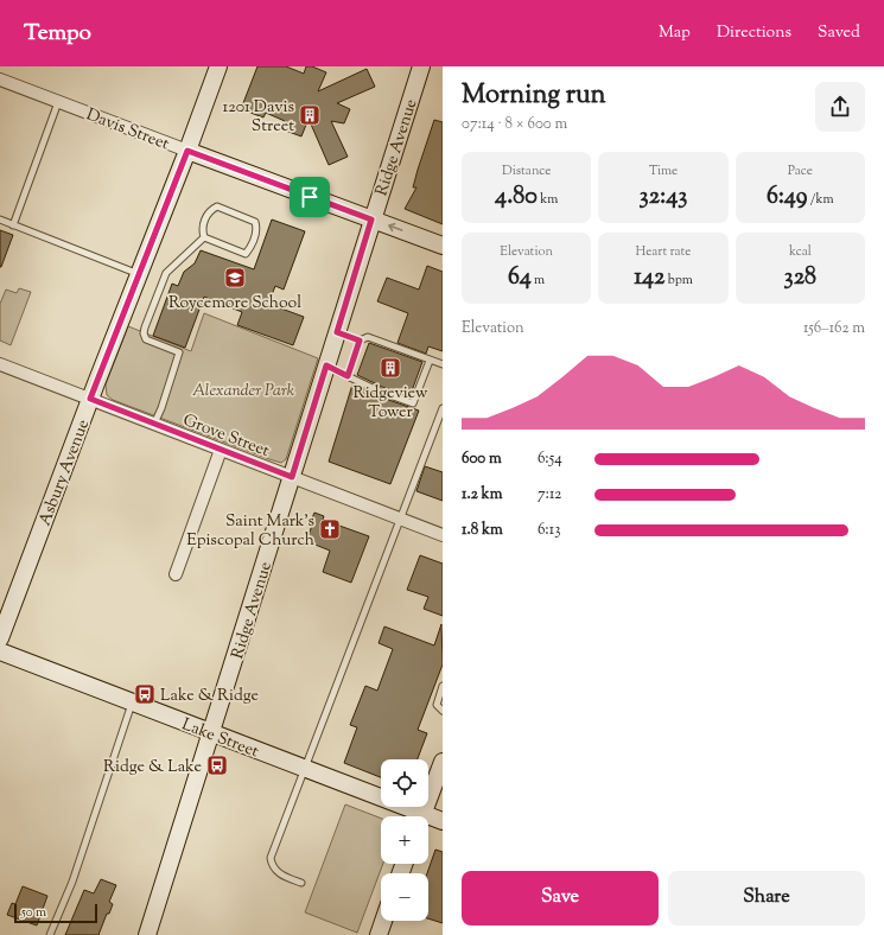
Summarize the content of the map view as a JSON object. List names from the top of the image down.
{
  "streets": {
    "main road": [
      "Davis Street",
      "Ridge Avenue",
      "Asbury Avenue",
      "Lake Street"
    ],
    "street": ["Grove Street"]
  },
  "crossings": [
    ["Davis Street", "Ridge Avenue"],
    ["Davis Street", "Asbury Avenue"],
    ["Ridge Avenue", "Grove Street"],
    ["Ridge Avenue", "Lake Street"],
    ["Grove Street", "Asbury Avenue"]
  ],
  "parks": ["Alexander Park"],
  "places": {
    "building": ["1201 Davis Street", "Ridgeview Tower"],
    "school or university": ["Roycemore School"],
    "church": ["Saint Mark's Episcopal Church"],
    "bus stop": ["Lake & Ridge", "Ridge & Lake"]
  },
  "scale_bar": "50 m",
  "page": {
    "header": "Tempo",
    "nav": ["Map", "Directions", "Saved"],
    "heading": ["Morning run", "07:14 · 8 × 600 m"],
    "stats": [
      ["Distance", "4.80 km"],
      ["Time", "32:43"],
      ["Pace", "6:49 /km"],
      ["Elevation", "64 m"],
      ["Heart rate", "142 bpm"],
      ["kcal", "328"]
    ],
    "chart": ["Elevation", "156–162 m"],
    "list": [
      {
        "name": "600 m",
        "note": "6:54"
      },
      {
        "name": "1.2 km",
        "note": "7:12"
      },
      {
        "name": "1.8 km",
        "note": "6:13"
      }
    ],
    "map_buttons": ["+", "−"],
    "buttons": ["Save", "Share"],
    "scale": "50 m"
  }
}
